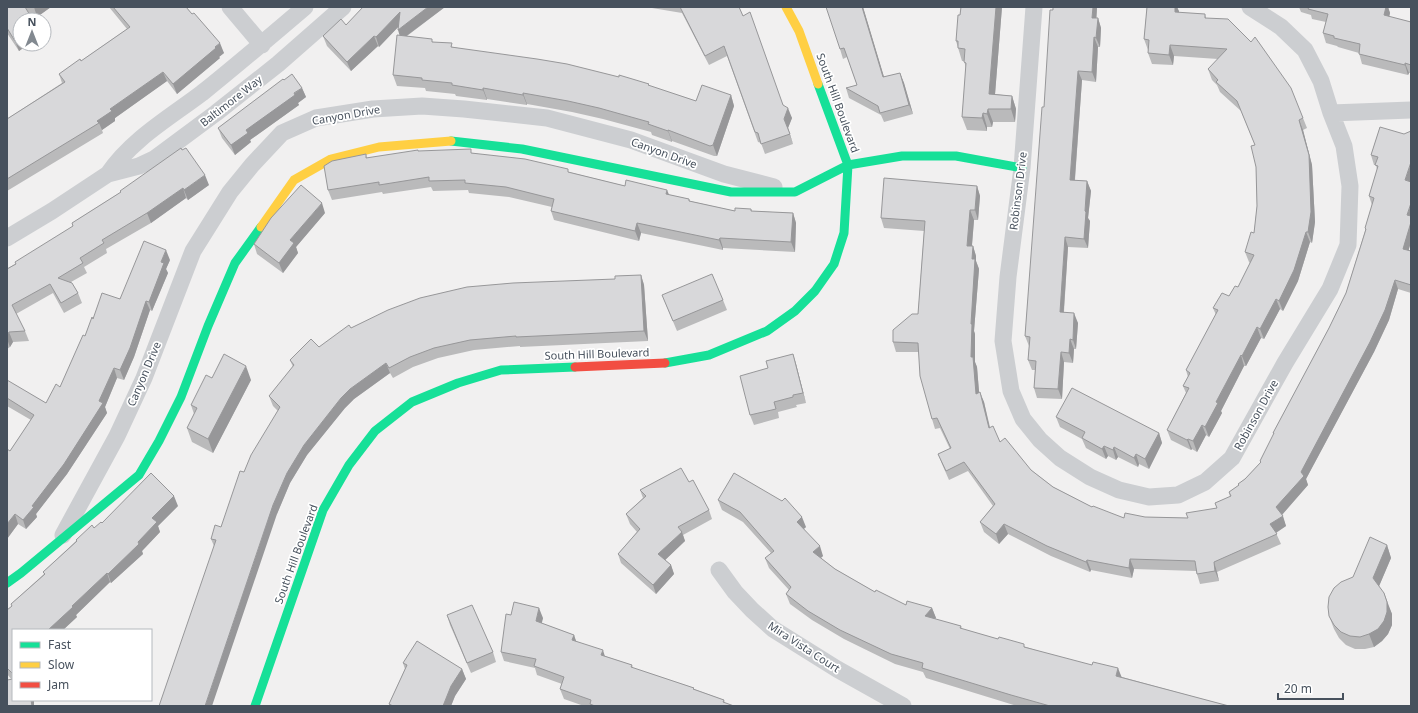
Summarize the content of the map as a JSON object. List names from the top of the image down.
{
  "streets": {
    "street": [
      "Baltimore Way",
      "South Hill Boulevard",
      "Canyon Drive",
      "Robinson Drive",
      "Mira Vista Court"
    ]
  },
  "crossings": [
    ["South Hill Boulevard", "Canyon Drive"],
    ["Canyon Drive", "Robinson Drive"]
  ],
  "legend": ["Fast", "Slow", "Jam"],
  "scale_bar": "20 m",
  "north": "top"
}
